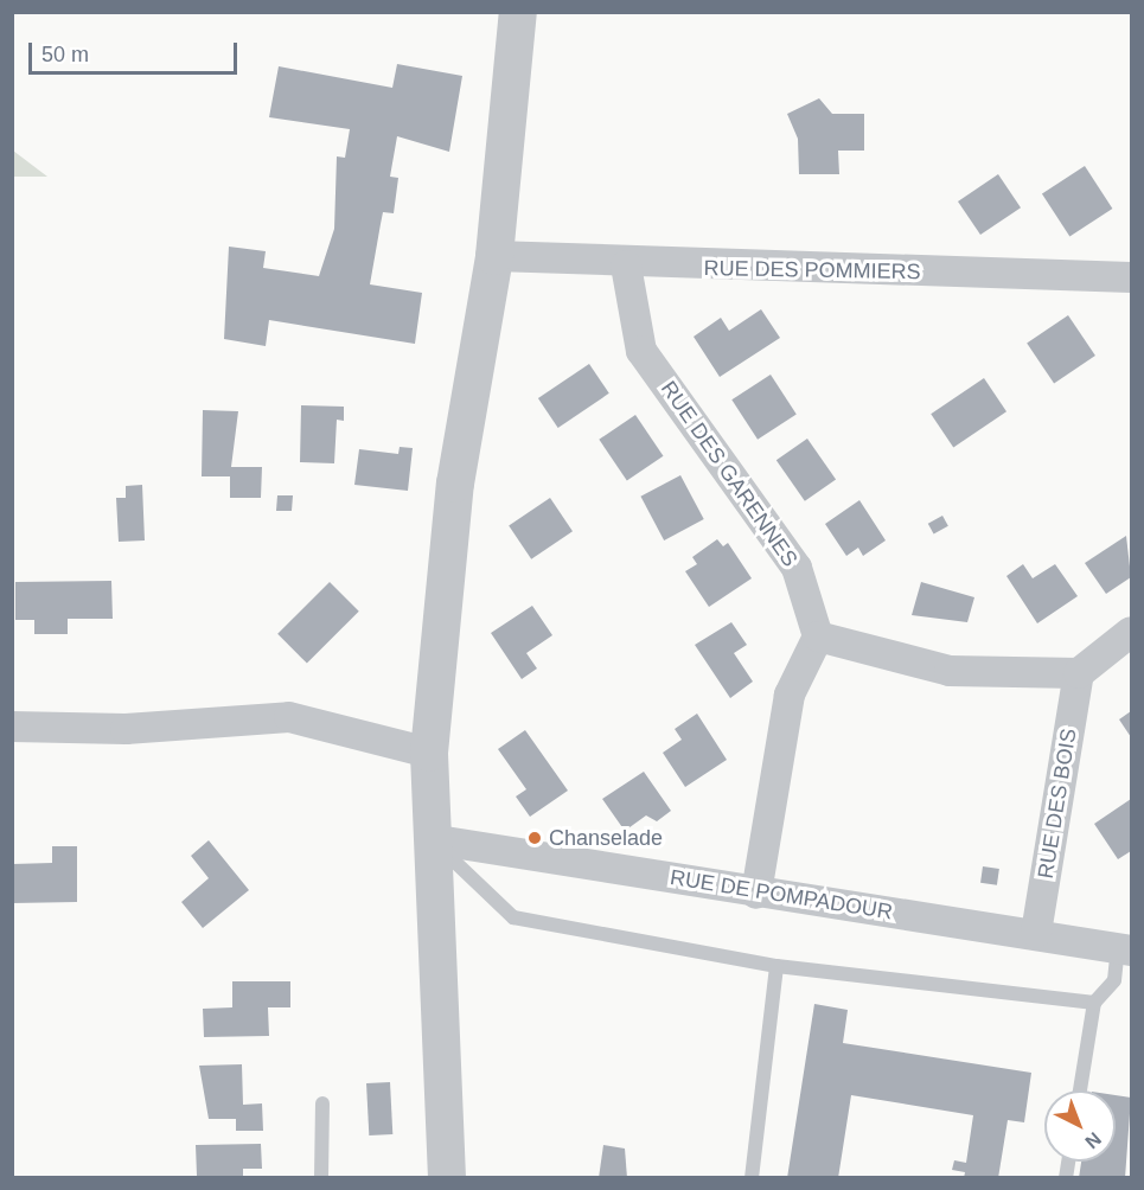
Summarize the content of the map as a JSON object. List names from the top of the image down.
{
  "streets": {
    "street": [
      "RUE DES POMMIERS",
      "RUE DES GARENNES",
      "RUE DES BOIS",
      "RUE DE POMPADOUR"
    ]
  },
  "crossings": [
    ["RUE DES POMMIERS", "RUE DES GARENNES"],
    ["RUE DES BOIS", "RUE DE POMPADOUR"]
  ],
  "places": ["Chanselade"],
  "scale_bar": "50 m",
  "north": "bottom right"
}
